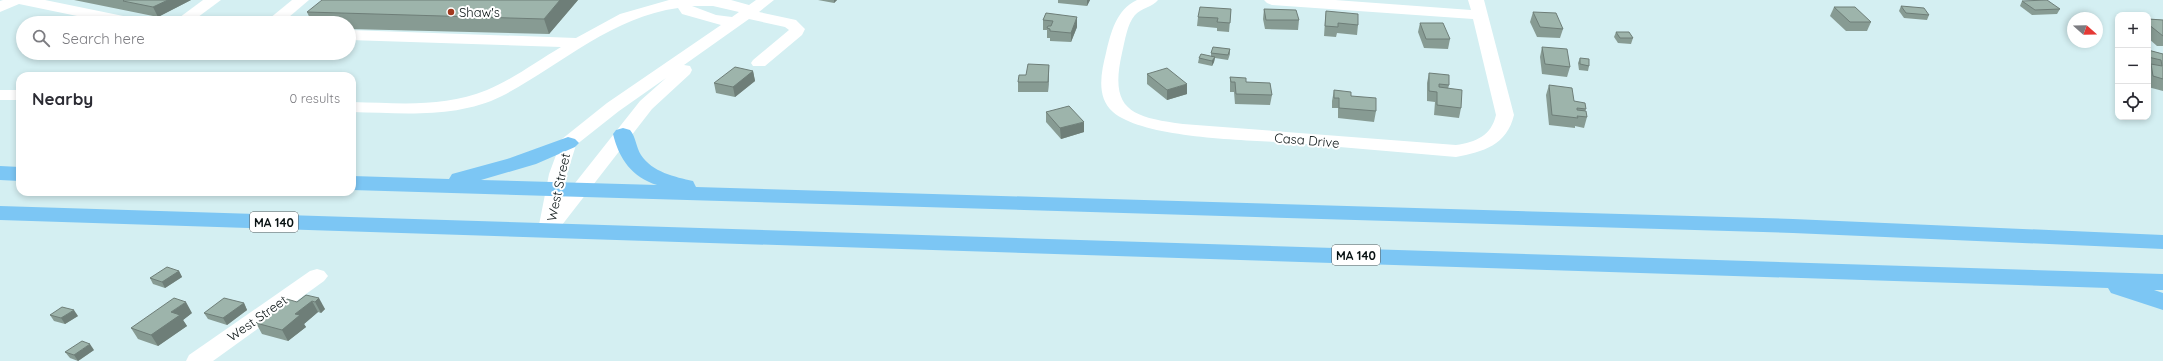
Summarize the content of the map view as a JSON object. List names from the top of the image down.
{
  "streets": {
    "highway": ["MA 140"],
    "street": ["Casa Drive", "West Street"]
  },
  "crossings": [
    ["West Street", "MA 140"]
  ],
  "places": ["Shaw's"],
  "north": "right",
  "page": {
    "map_buttons": ["+", "−"],
    "search": "Search here",
    "heading": ["Nearby", "0 results"]
  }
}
